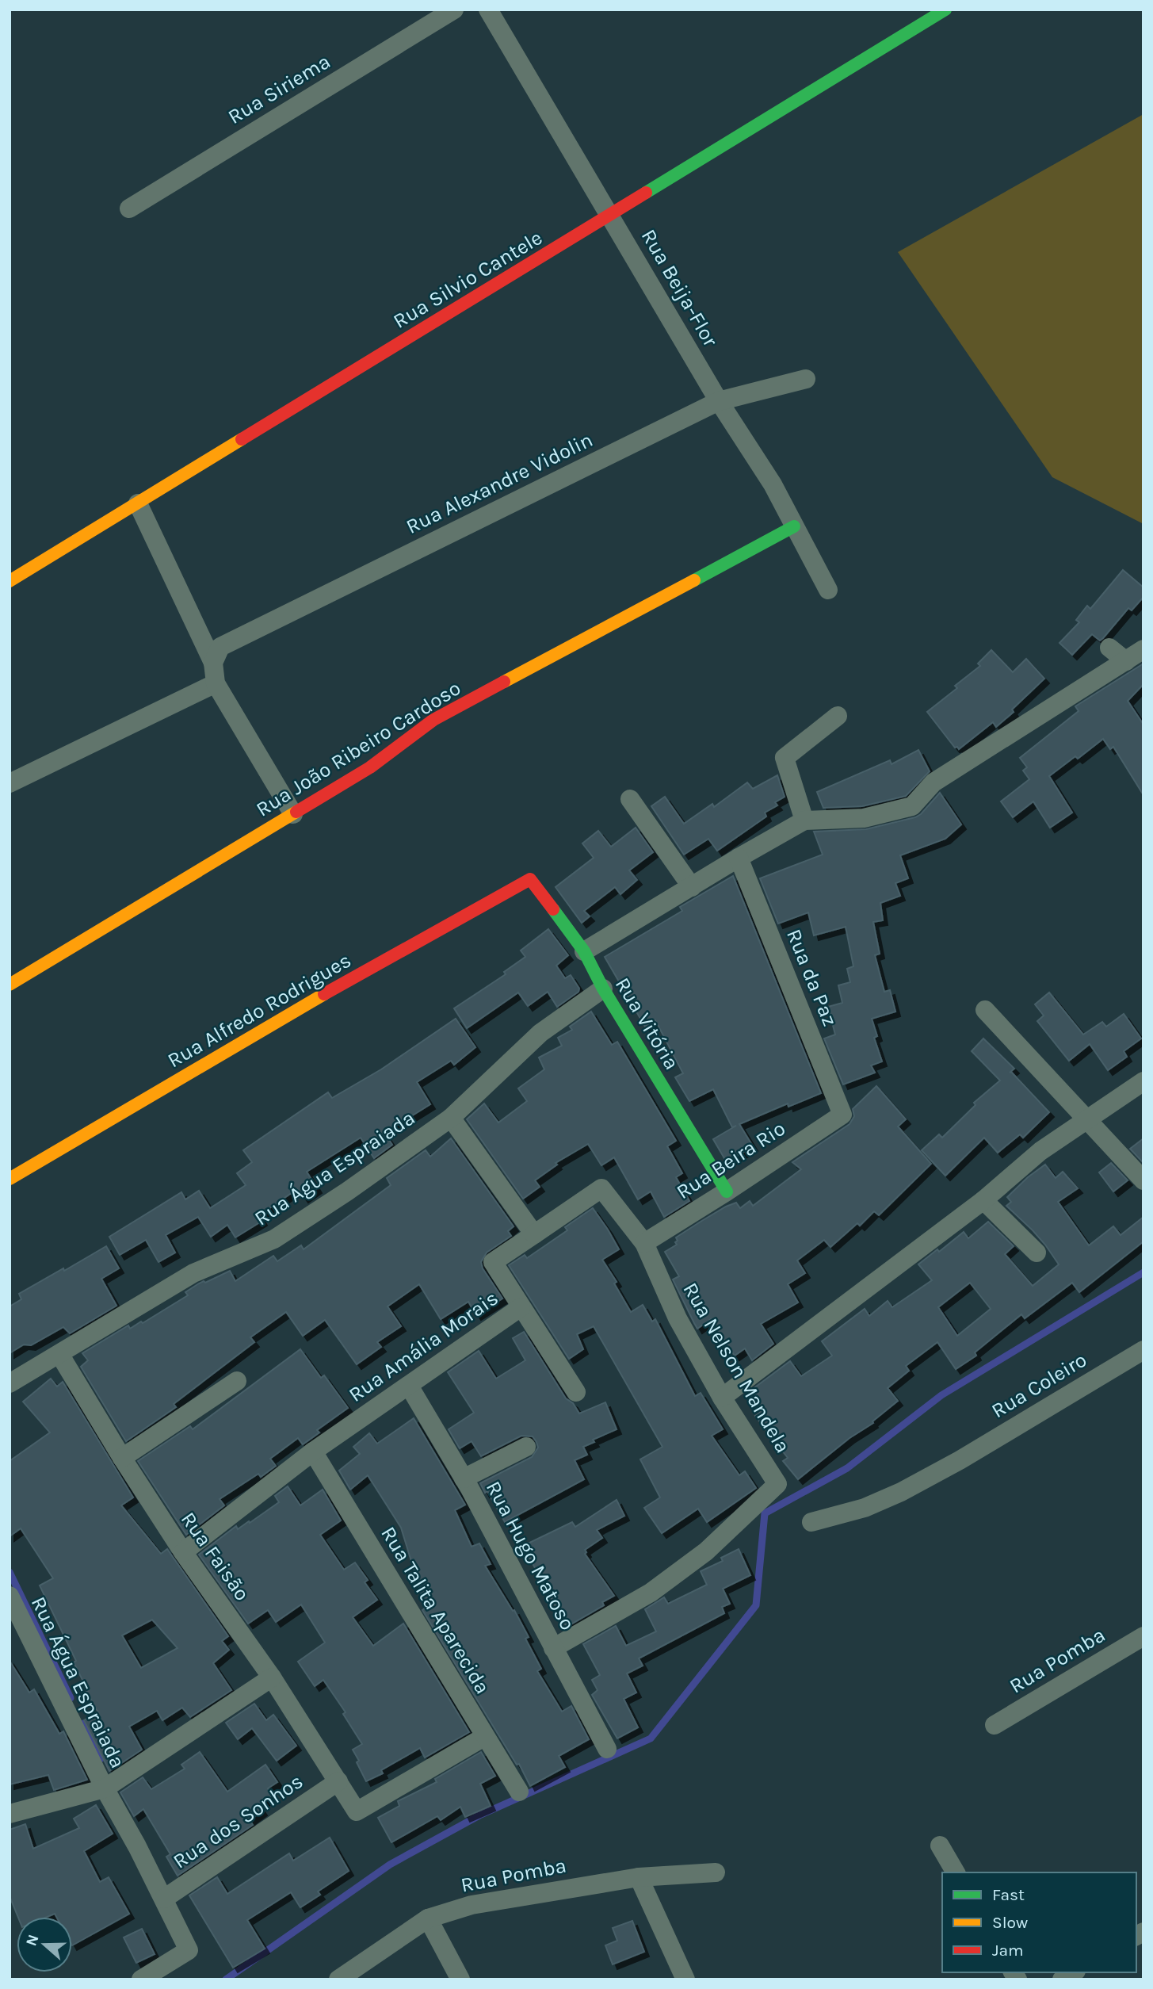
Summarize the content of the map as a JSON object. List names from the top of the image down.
{
  "streets": {
    "street": [
      "Rua Siriema",
      "Rua Silvio Cantele",
      "Rua Beija-Flor",
      "Rua Alexandre Vidolin",
      "Rua João Ribeiro Cardoso",
      "Rua da Paz",
      "Rua Alfredo Rodrigues",
      "Rua Vitória",
      "Rua Beira Rio",
      "Rua Água Espraiada",
      "Rua Amália Morais",
      "Rua Nelson Mandela",
      "Rua Coleiro",
      "Rua Hugo Matoso",
      "Rua Faisão",
      "Rua Talita Aparecida",
      "Rua Pomba",
      "Rua dos Sonhos"
    ]
  },
  "crossings": [
    ["Rua Silvio Cantele", "Rua Beija-Flor"],
    ["Rua Beija-Flor", "Rua Alexandre Vidolin"],
    ["Rua Beija-Flor", "Rua João Ribeiro Cardoso"],
    ["Rua da Paz", "Rua Beira Rio"],
    ["Rua Alfredo Rodrigues", "Rua Vitória"],
    ["Rua Vitória", "Rua Beira Rio"],
    ["Rua Vitória", "Rua Água Espraiada"],
    ["Rua Beira Rio", "Rua Nelson Mandela"],
    ["Rua Água Espraiada", "Rua Faisão"],
    ["Rua Água Espraiada", "Rua dos Sonhos"],
    ["Rua Amália Morais", "Rua Nelson Mandela"],
    ["Rua Amália Morais", "Rua Hugo Matoso"],
    ["Rua Amália Morais", "Rua Faisão"],
    ["Rua Amália Morais", "Rua Talita Aparecida"],
    ["Rua Nelson Mandela", "Rua Hugo Matoso"],
    ["Rua Faisão", "Rua Talita Aparecida"],
    ["Rua Faisão", "Rua dos Sonhos"]
  ],
  "legend": ["Fast", "Slow", "Jam"],
  "north": "left"
}
